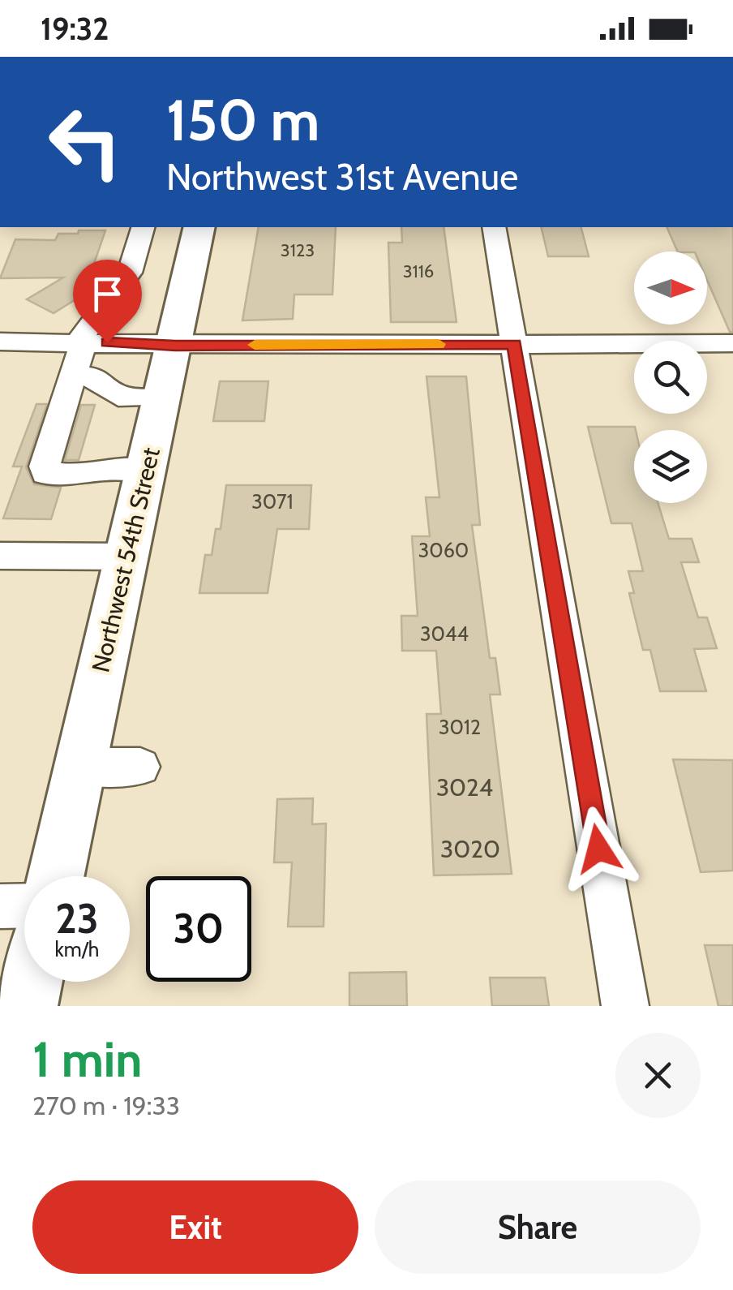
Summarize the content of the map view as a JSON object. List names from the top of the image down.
{
  "streets": {
    "main road": ["Northwest 54th Street"]
  },
  "house_numbers": [
    "3123",
    "3116",
    "3071",
    "3060",
    "3044",
    "3012",
    "3024",
    "3020"
  ],
  "north": "right",
  "page": {
    "status": "19:32",
    "turn": ["150 m", "Northwest 31st Avenue"],
    "speed": "23 km/h",
    "limit": "30",
    "heading": ["1 min", "270 m · 19:33"],
    "buttons": ["Exit", "Share"]
  }
}
